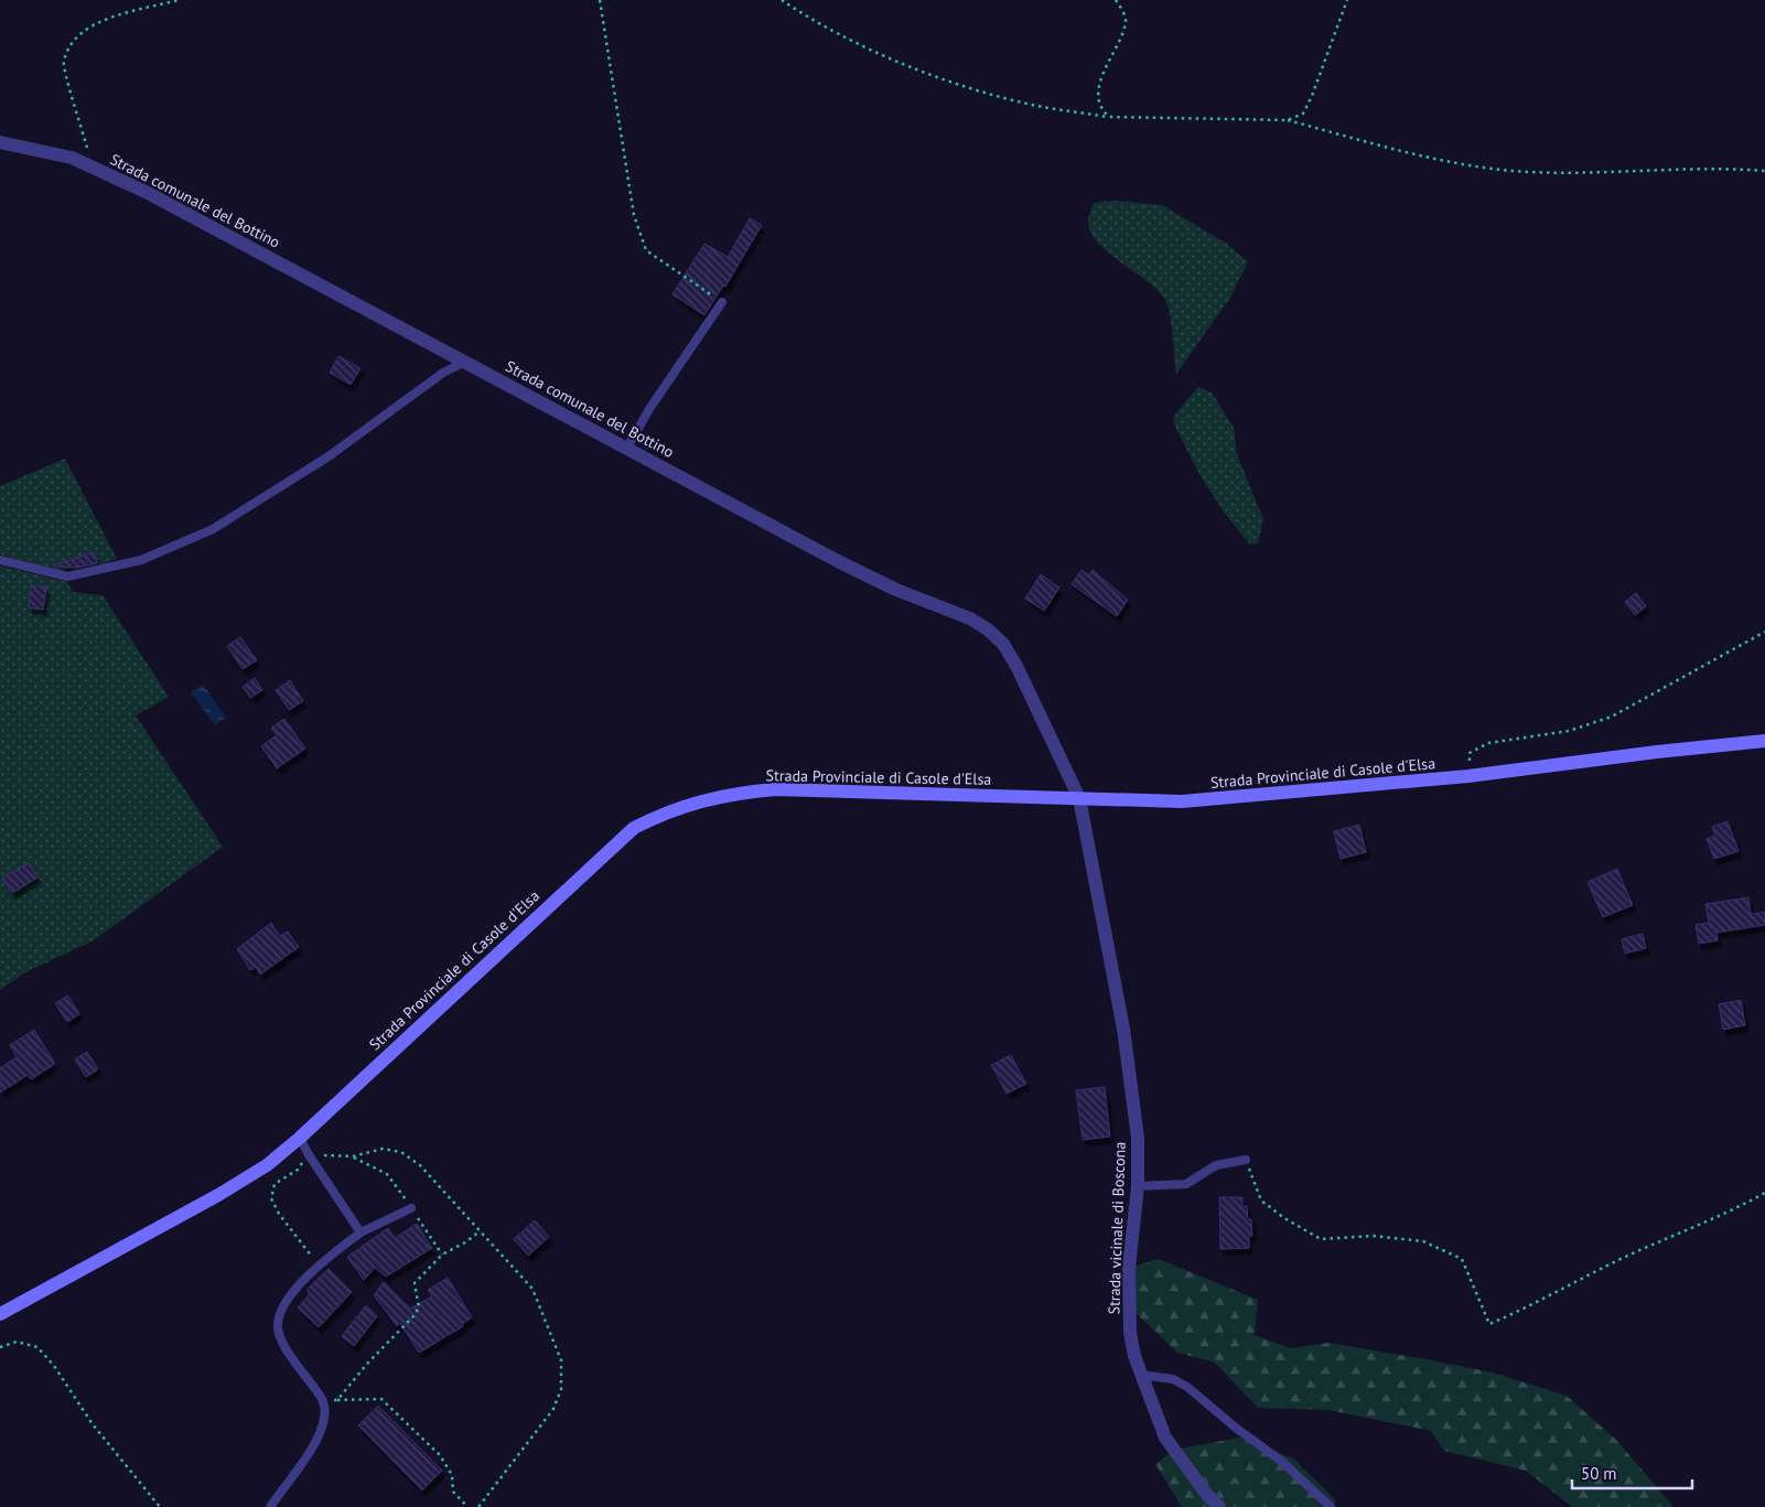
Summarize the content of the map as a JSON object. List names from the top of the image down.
{
  "streets": {
    "main road": ["Strada Provinciale di Casole d'Elsa"],
    "street": ["Strada comunale del Bottino", "Strada vicinale di Boscona"]
  },
  "crossings": [
    ["Strada comunale del Bottino", "Strada Provinciale di Casole d'Elsa"],
    ["Strada comunale del Bottino", "Strada vicinale di Boscona"],
    ["Strada Provinciale di Casole d'Elsa", "Strada vicinale di Boscona"]
  ],
  "scale_bar": "50 m"
}
